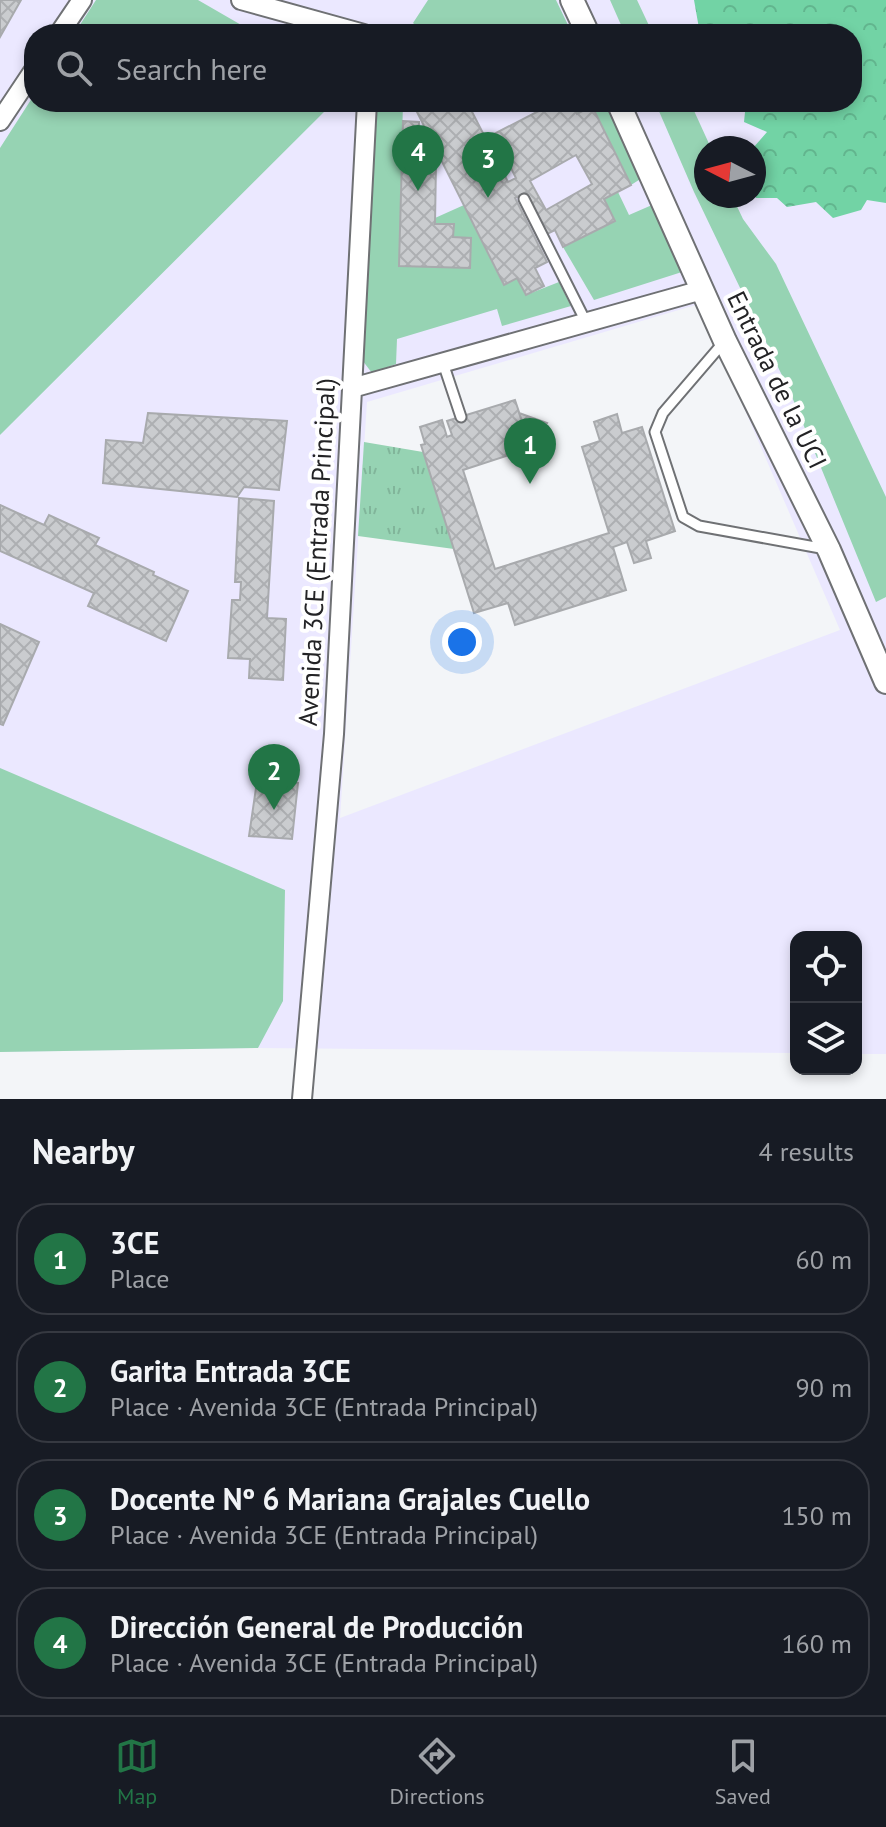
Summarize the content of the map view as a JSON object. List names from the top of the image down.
{
  "streets": {
    "street": ["Entrada de la UCI", "Avenida 3CE (Entrada Principal)"]
  },
  "north": "left",
  "page": {
    "search": "Search here",
    "pins": [
      "4",
      "3",
      "1",
      "2"
    ],
    "heading": ["Nearby", "4 results"],
    "list": [
      {
        "mark": "1",
        "name": "3CE",
        "note": "Place",
        "value": "60 m"
      },
      {
        "mark": "2",
        "name": "Garita Entrada 3CE",
        "note": "Place · Avenida 3CE (Entrada Principal)",
        "value": "90 m"
      },
      {
        "mark": "3",
        "name": "Docente Nº 6 Mariana Grajales Cuello",
        "note": "Place · Avenida 3CE (Entrada Principal)",
        "value": "150 m"
      },
      {
        "mark": "4",
        "name": "Dirección General de Producción",
        "note": "Place · Avenida 3CE (Entrada Principal)",
        "value": "160 m"
      }
    ],
    "nav": ["Map", "Directions", "Saved"]
  }
}
